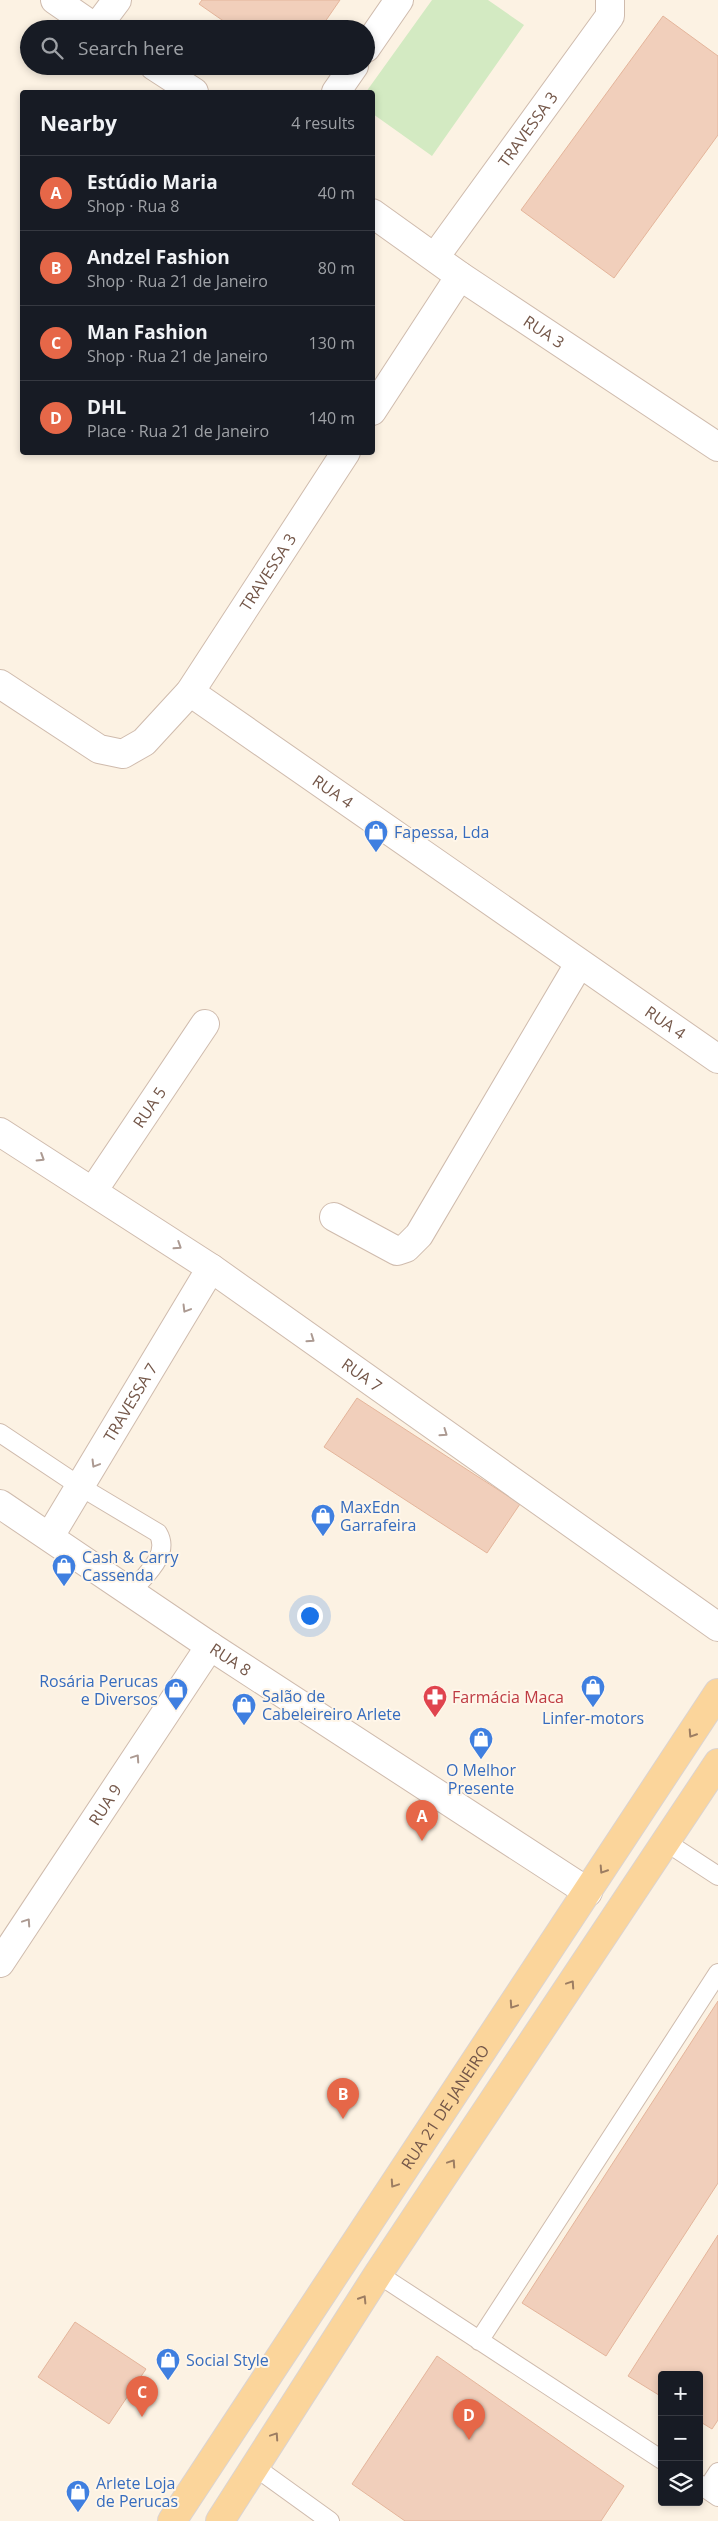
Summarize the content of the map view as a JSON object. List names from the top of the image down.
{
  "streets": {
    "main road": ["RUA 21 DE JANEIRO"],
    "street": [
      "TRAVESSA 3",
      "RUA 3",
      "RUA 4",
      "RUA 5",
      "RUA 7",
      "TRAVESSA 7",
      "RUA 8",
      "RUA 9"
    ]
  },
  "crossings": [
    ["TRAVESSA 3", "RUA 3"],
    ["TRAVESSA 3", "RUA 4"],
    ["RUA 5", "RUA 7"],
    ["RUA 7", "TRAVESSA 7"],
    ["TRAVESSA 7", "RUA 8"],
    ["RUA 8", "RUA 9"],
    ["RUA 8", "RUA 21 DE JANEIRO"]
  ],
  "one_way": ["RUA 7", "TRAVESSA 7", "RUA 9"],
  "places": {
    "shop": [
      "Fapessa, Lda",
      "MaxEdn Garrafeira",
      "Cash & Carry Cassenda",
      "Linfer-motors",
      "Rosária Perucas e Diversos",
      "Salão de Cabeleireiro Arlete",
      "O Melhor Presente",
      "Social Style",
      "Arlete Loja de Perucas"
    ],
    "pharmacy": ["Farmácia Maca"]
  },
  "page": {
    "search": "Search here",
    "heading": ["Nearby", "4 results"],
    "list": [
      {
        "mark": "A",
        "name": "Estúdio Maria",
        "note": "Shop · Rua 8",
        "value": "40 m"
      },
      {
        "mark": "B",
        "name": "Andzel Fashion",
        "note": "Shop · Rua 21 de Janeiro",
        "value": "80 m"
      },
      {
        "mark": "C",
        "name": "Man Fashion",
        "note": "Shop · Rua 21 de Janeiro",
        "value": "130 m"
      },
      {
        "mark": "D",
        "name": "DHL",
        "note": "Place · Rua 21 de Janeiro",
        "value": "140 m"
      }
    ],
    "pins": [
      "A",
      "B",
      "C",
      "D"
    ],
    "map_buttons": ["+", "−"]
  }
}
